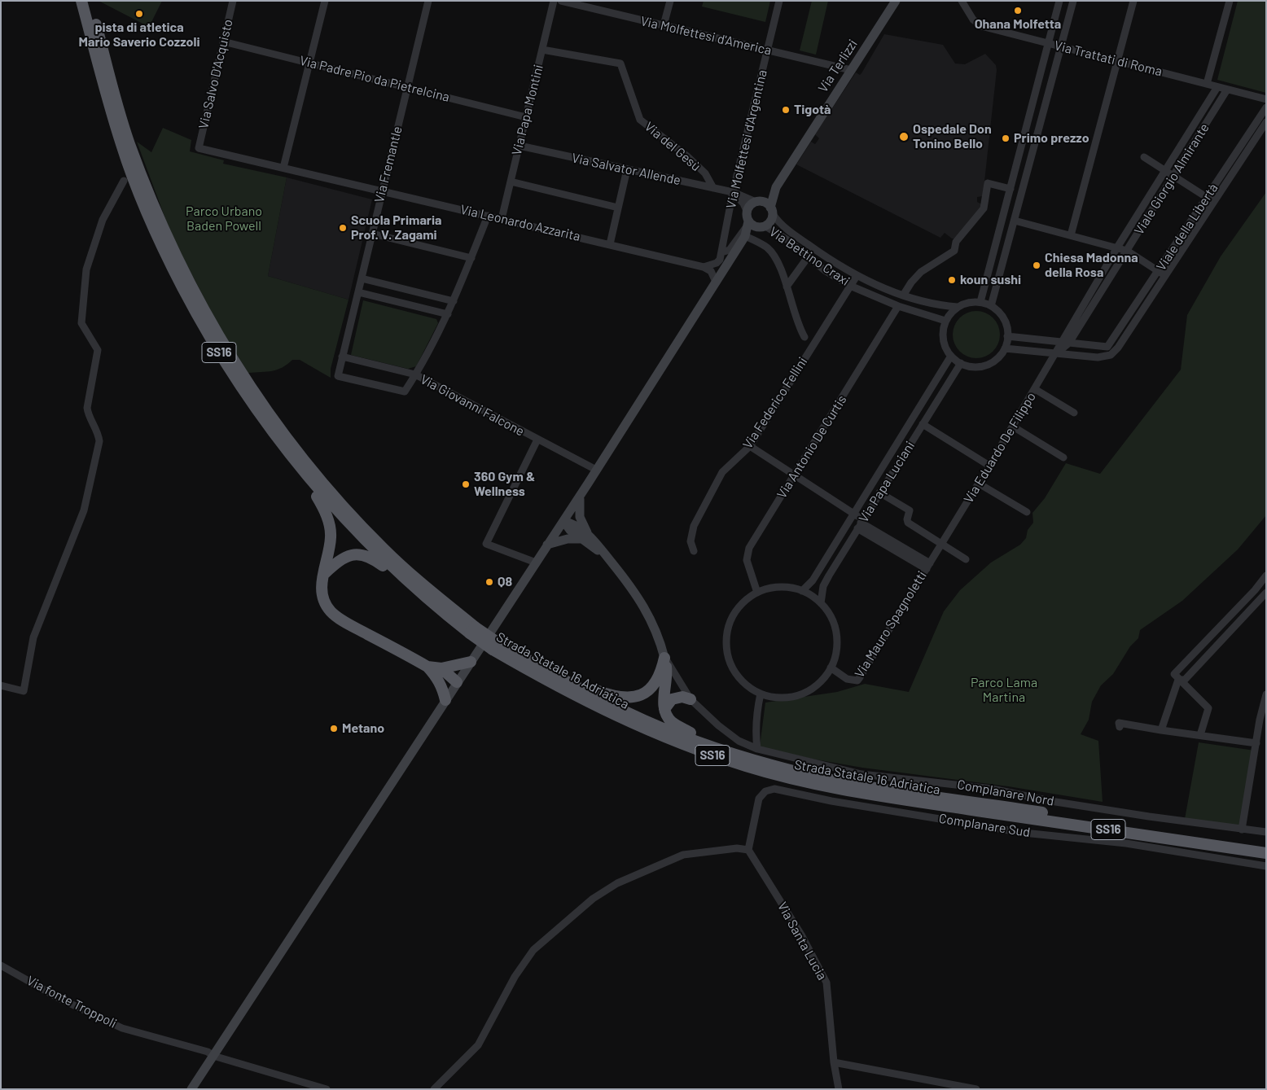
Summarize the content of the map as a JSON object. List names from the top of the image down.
{
  "streets": {
    "highway": ["SS16", "Strada Statale 16 Adriatica"],
    "main road": ["Via Terlizzi"],
    "street": [
      "Via Molfettesi d'America",
      "Via Trattati di Roma",
      "Via Salvo D'Acquisto",
      "Via Padre Pio da Pietrelcina",
      "Via Papa Montini",
      "Via Molfettesi d'Argentina",
      "Via del Gesù",
      "Via Fremantle",
      "Via Salvator Allende",
      "Viale Giorgio Almirante",
      "Via Leonardo Azzarita",
      "Viale della Libertà",
      "Via Bettino Craxi",
      "Via Federico Fellini",
      "Via Giovanni Falcone",
      "Via Antonio De Curtis",
      "Via Eduardo De Filippo",
      "Via Papa Luciani",
      "Via Mauro Spagnoletti",
      "Complanare Nord",
      "Complanare Sud",
      "Via Santa Lucia",
      "Via fonte Troppoli"
    ]
  },
  "crossings": [
    ["Via Molfettesi d'America", "Via Terlizzi"],
    ["Via Molfettesi d'America", "Via Molfettesi d'Argentina"],
    ["Via Trattati di Roma", "Viale Giorgio Almirante"],
    ["Via Terlizzi", "Via Salvator Allende"],
    ["Via Terlizzi", "Via Bettino Craxi"],
    ["Via Salvo D'Acquisto", "Via Padre Pio da Pietrelcina"],
    ["Via Salvo D'Acquisto", "Via Leonardo Azzarita"],
    ["Via Padre Pio da Pietrelcina", "Via Papa Montini"],
    ["Via Padre Pio da Pietrelcina", "Via Fremantle"],
    ["Via Papa Montini", "Via del Gesù"],
    ["Via Papa Montini", "Via Salvator Allende"],
    ["Via Papa Montini", "Via Leonardo Azzarita"],
    ["Via Molfettesi d'Argentina", "Via Salvator Allende"],
    ["Via del Gesù", "Via Salvator Allende"],
    ["Via Fremantle", "Via Leonardo Azzarita"],
    ["Via Fremantle", "Via Giovanni Falcone"],
    ["Via Salvator Allende", "Via Bettino Craxi"],
    ["Viale Giorgio Almirante", "Via Eduardo De Filippo"],
    ["Via Bettino Craxi", "Via Federico Fellini"],
    ["Via Bettino Craxi", "Via Antonio De Curtis"],
    ["Via Bettino Craxi", "Via Papa Luciani"],
    ["Via Antonio De Curtis", "Via Papa Luciani"],
    ["Via Antonio De Curtis", "Via Mauro Spagnoletti"],
    ["Via Eduardo De Filippo", "Via Mauro Spagnoletti"],
    ["Via Papa Luciani", "Via Mauro Spagnoletti"],
    ["Complanare Sud", "Via Santa Lucia"]
  ],
  "parks": ["Parco Urbano Baden Powell", "Parco Lama Martina"],
  "places": [
    "Ohana Molfetta",
    "pista di atletica Mario Saverio Cozzoli",
    "Tigotà",
    "Ospedale Don Tonino Bello",
    "Primo prezzo",
    "Scuola Primaria Prof. V. Zagami",
    "Chiesa Madonna della Rosa",
    "koun sushi",
    "360 Gym & Wellness",
    "Q8",
    "Metano"
  ]
}
